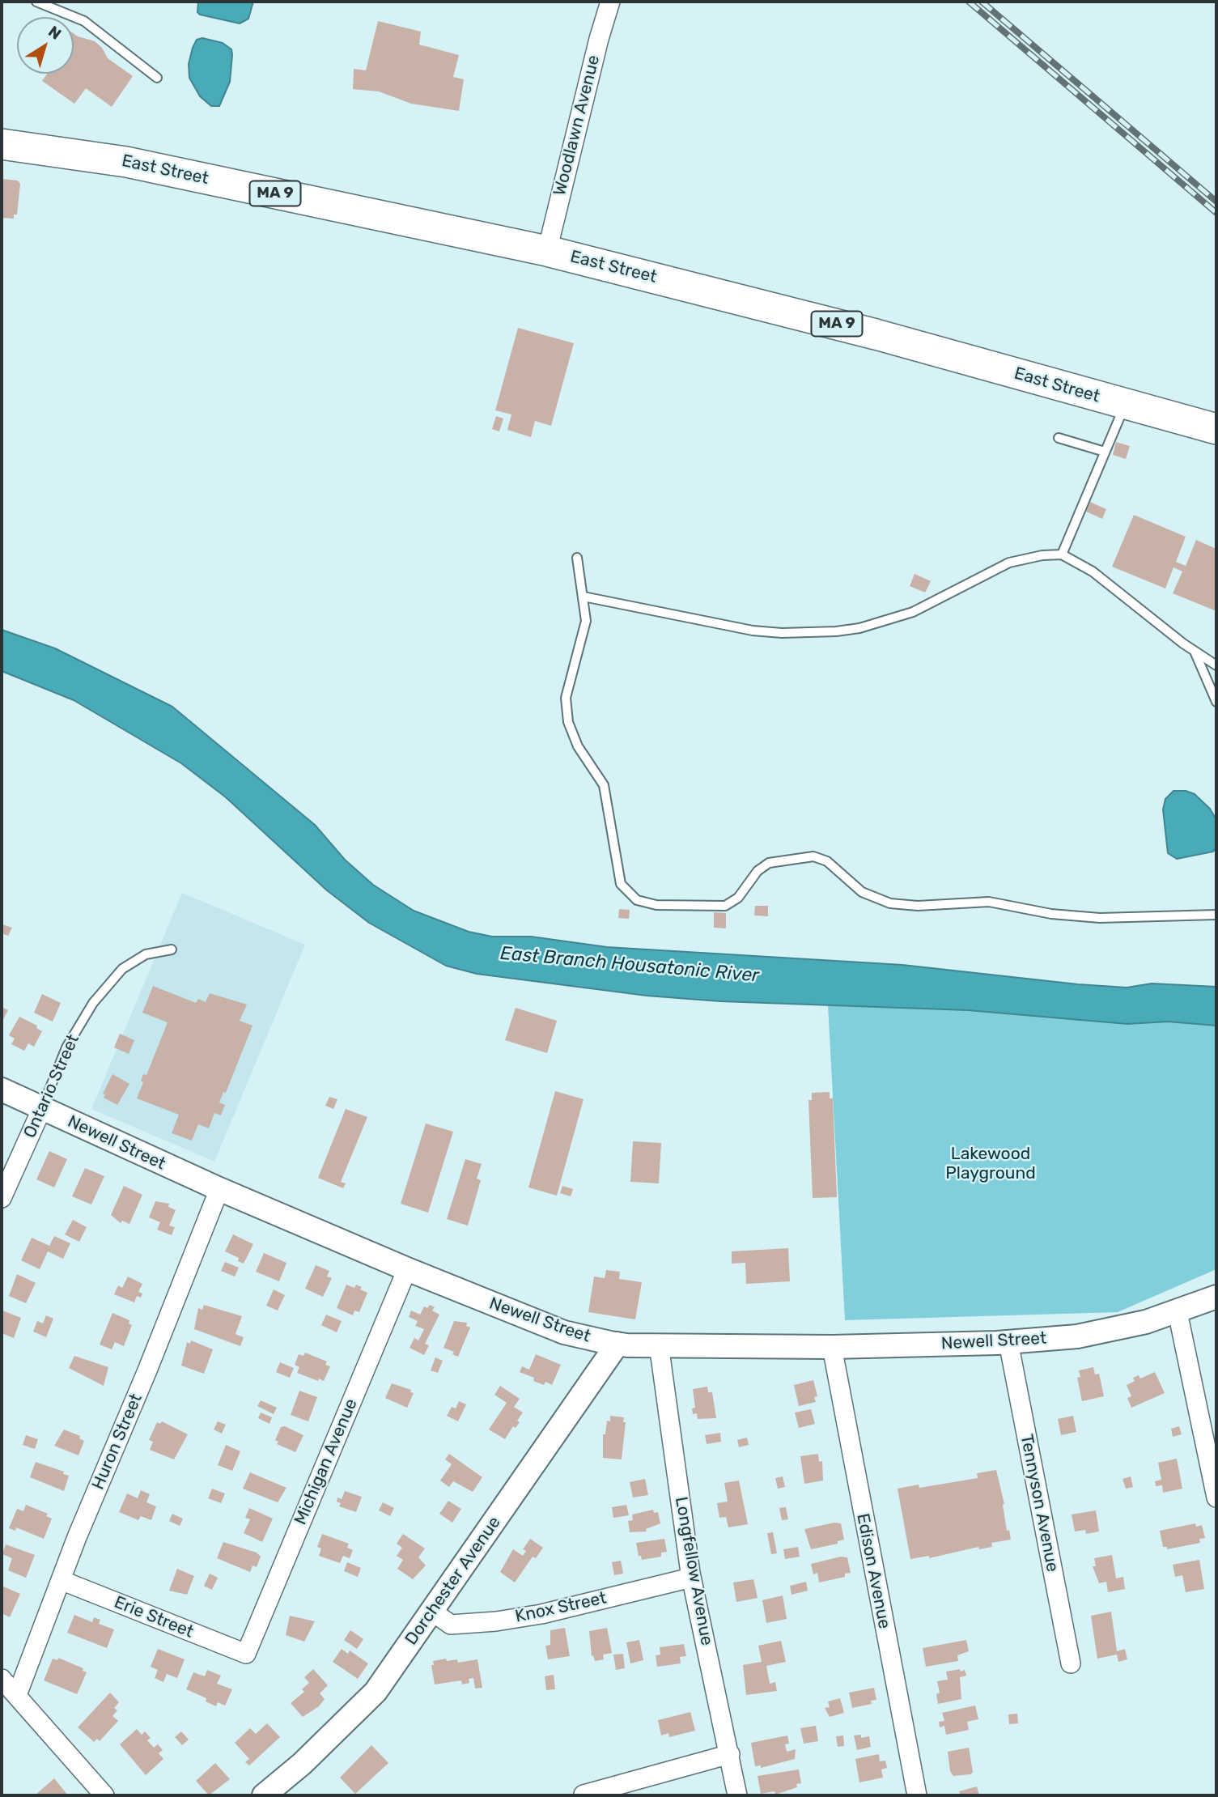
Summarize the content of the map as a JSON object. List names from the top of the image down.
{
  "streets": {
    "highway": ["East Street", "MA 9"],
    "street": [
      "Woodlawn Avenue",
      "Ontario Street",
      "Newell Street",
      "Huron Street",
      "Michigan Avenue",
      "Tennyson Avenue",
      "Longfellow Avenue",
      "Edison Avenue",
      "Dorchester Avenue",
      "Knox Street",
      "Erie Street"
    ]
  },
  "crossings": [
    ["Woodlawn Avenue", "East Street"],
    ["Ontario Street", "Newell Street"],
    ["Newell Street", "Huron Street"],
    ["Newell Street", "Michigan Avenue"],
    ["Newell Street", "Tennyson Avenue"],
    ["Newell Street", "Longfellow Avenue"],
    ["Newell Street", "Edison Avenue"],
    ["Newell Street", "Dorchester Avenue"],
    ["Huron Street", "Erie Street"],
    ["Michigan Avenue", "Erie Street"],
    ["Longfellow Avenue", "Knox Street"],
    ["Dorchester Avenue", "Knox Street"]
  ],
  "water": ["East Branch Housatonic River"],
  "parks": ["Lakewood Playground"],
  "north": "top right"
}
